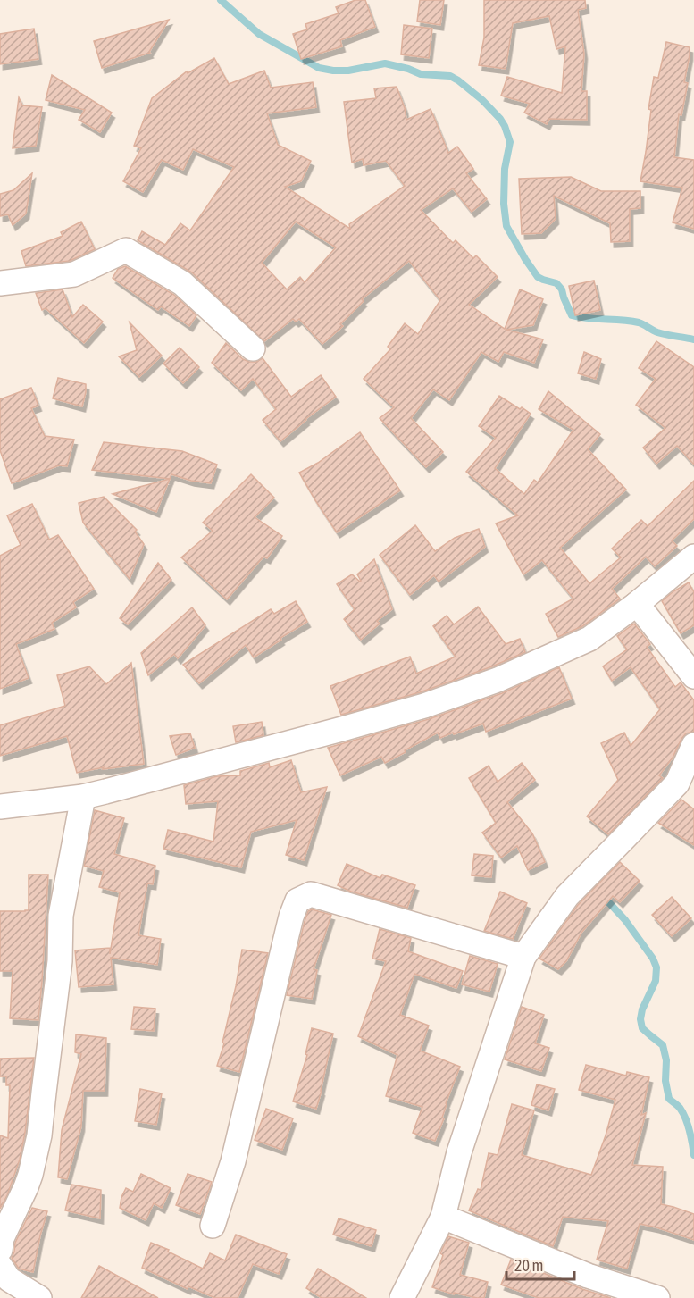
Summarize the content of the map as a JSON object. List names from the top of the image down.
{
  "scale_bar": "20 m"
}
